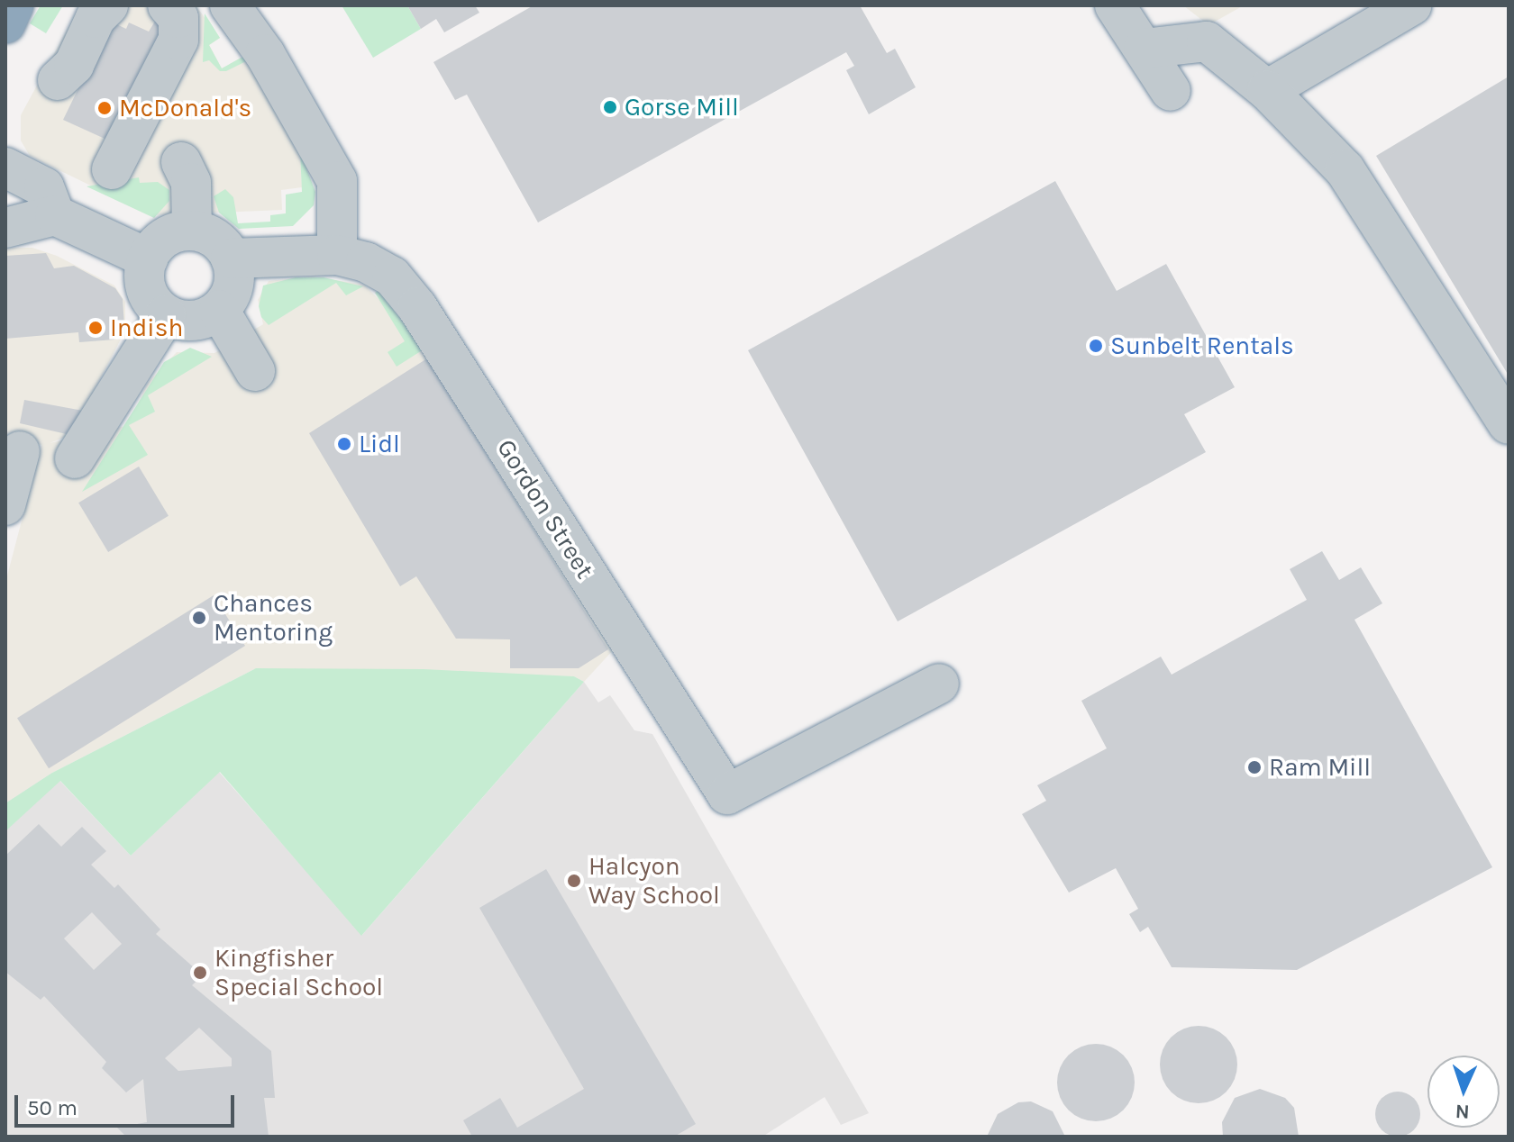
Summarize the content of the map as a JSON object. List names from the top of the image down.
{
  "streets": {
    "street": ["Gordon Street"]
  },
  "places": [
    "Gorse Mill",
    "McDonald's",
    "Indish",
    "Sunbelt Rentals",
    "Lidl",
    "Chances Mentoring",
    "Ram Mill",
    "Halcyon Way School",
    "Kingfisher Special School"
  ],
  "scale_bar": "50 m",
  "north": "bottom"
}
